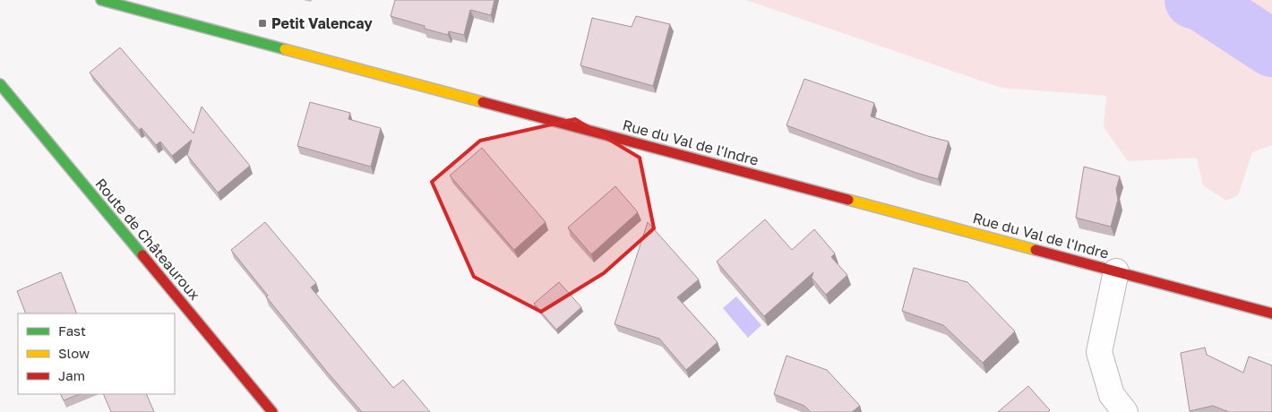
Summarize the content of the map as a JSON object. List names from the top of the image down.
{
  "streets": {
    "street": ["Rue du Val de l'Indre", "Route de Châteauroux"]
  },
  "places": {
    "transit": ["Petit Valencay"]
  },
  "legend": ["Fast", "Slow", "Jam"]
}
